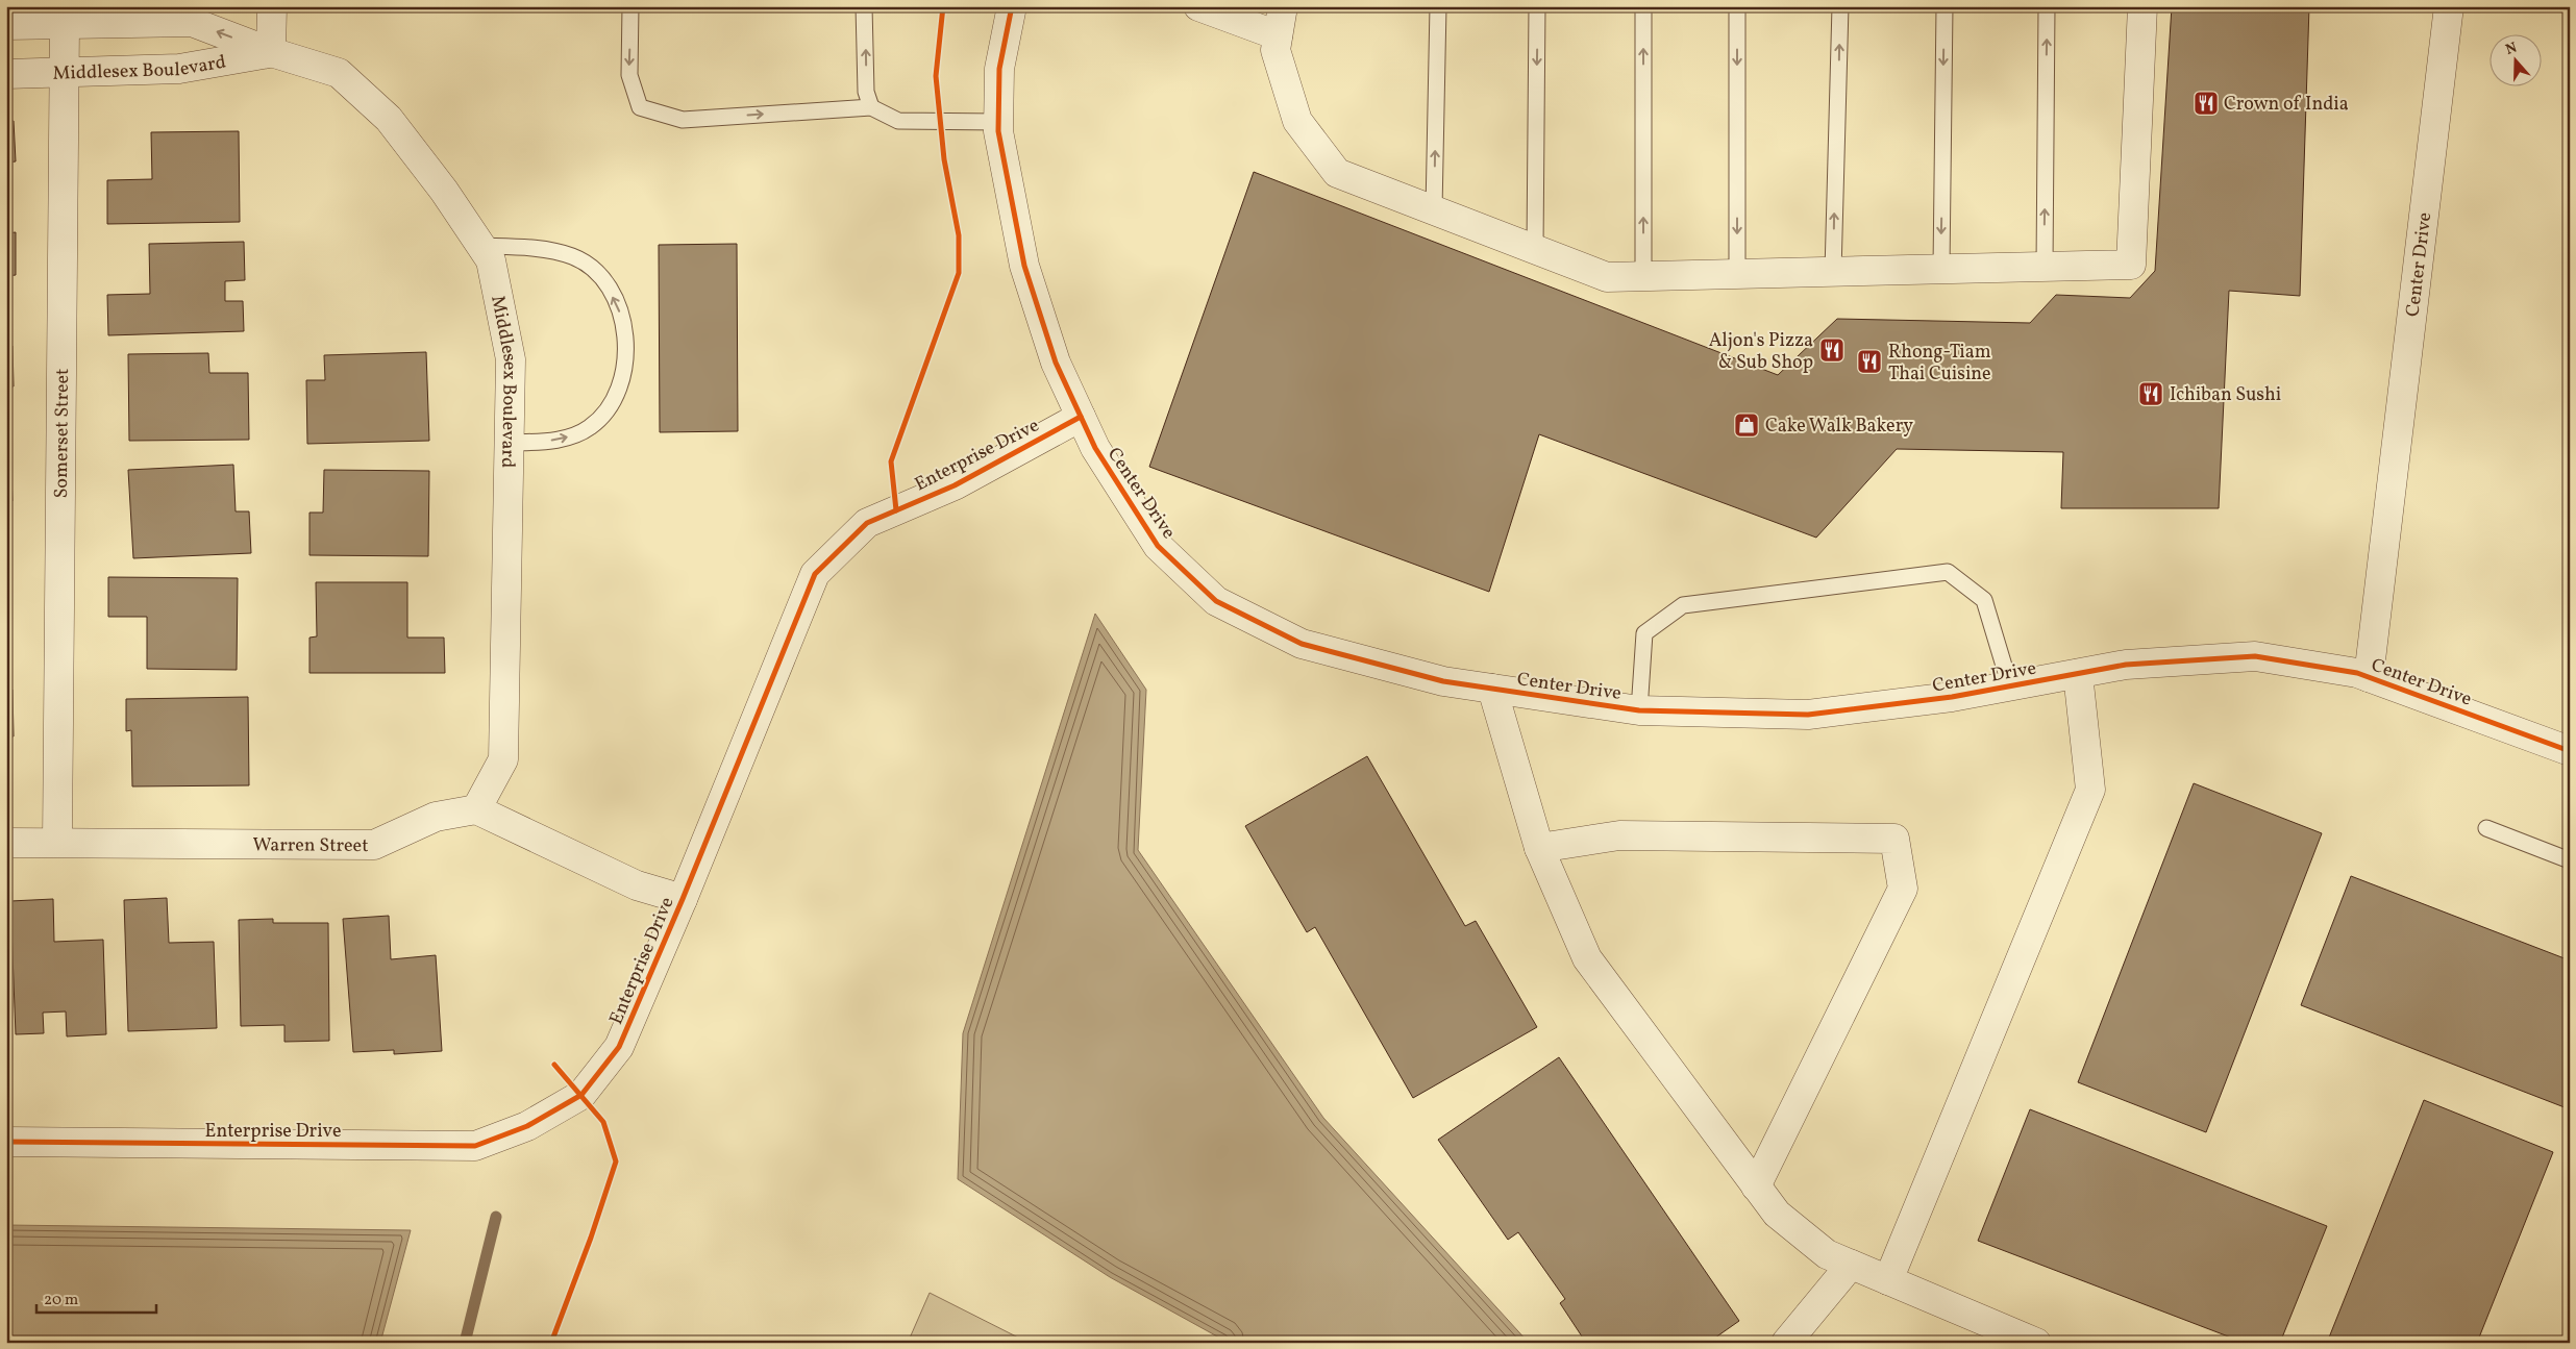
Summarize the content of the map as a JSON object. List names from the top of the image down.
{
  "streets": {
    "street": [
      "Middlesex Boulevard",
      "Center Drive",
      "Somerset Street",
      "Enterprise Drive",
      "Warren Street"
    ]
  },
  "crossings": [
    ["Middlesex Boulevard", "Somerset Street"],
    ["Middlesex Boulevard", "Warren Street"],
    ["Center Drive", "Enterprise Drive"],
    ["Somerset Street", "Warren Street"]
  ],
  "places": {
    "restaurant": [
      "Crown of India",
      "Aljon's Pizza & Sub Shop",
      "Rhong-Tiam Thai Cuisine",
      "Ichiban Sushi"
    ],
    "shop": ["Cake Walk Bakery"]
  },
  "scale_bar": "20 m",
  "north": "top"
}
